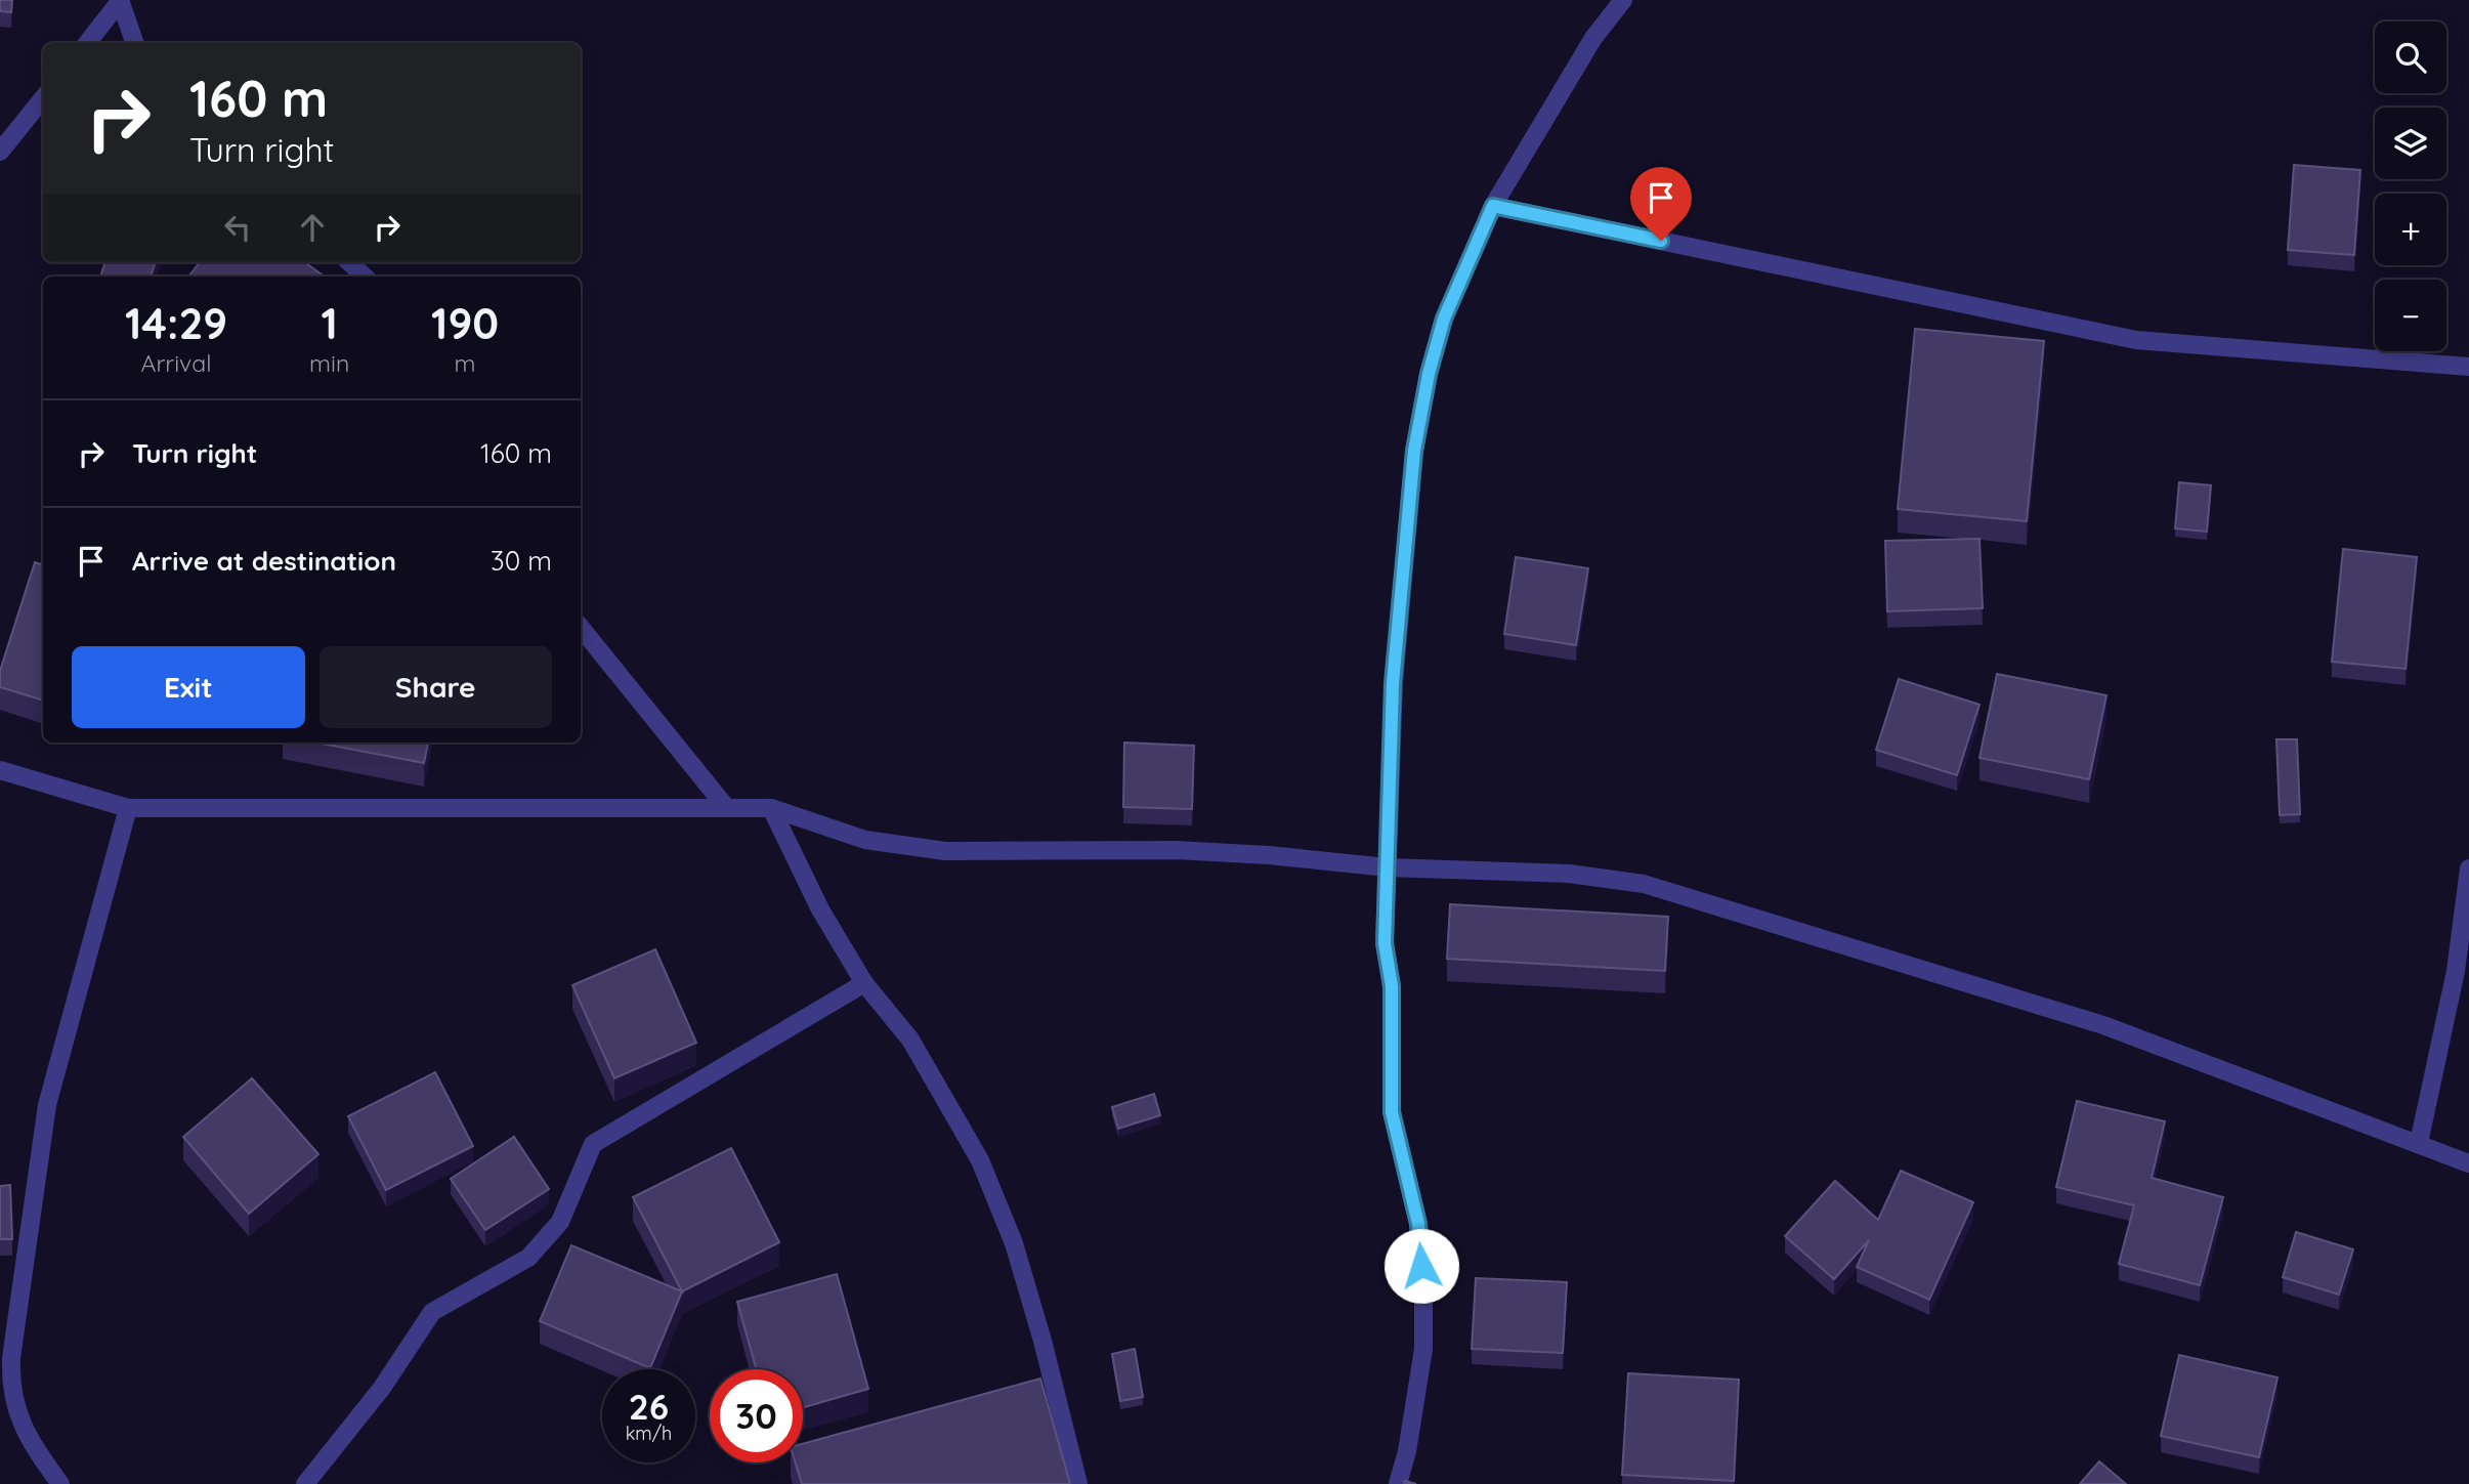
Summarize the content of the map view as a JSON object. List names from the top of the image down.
{
  "page": {
    "map_buttons": ["+", "−"],
    "turn": ["160 m", "Turn right"],
    "eta": [
      "14:29",
      "Arrival",
      "1",
      "min",
      "190",
      "m"
    ],
    "list": [
      {
        "name": "Turn right",
        "value": "160 m"
      },
      {
        "name": "Arrive at destination",
        "value": "30 m"
      }
    ],
    "buttons": ["Exit", "Share"],
    "speed": "26 km/h",
    "limit": "30"
  }
}
